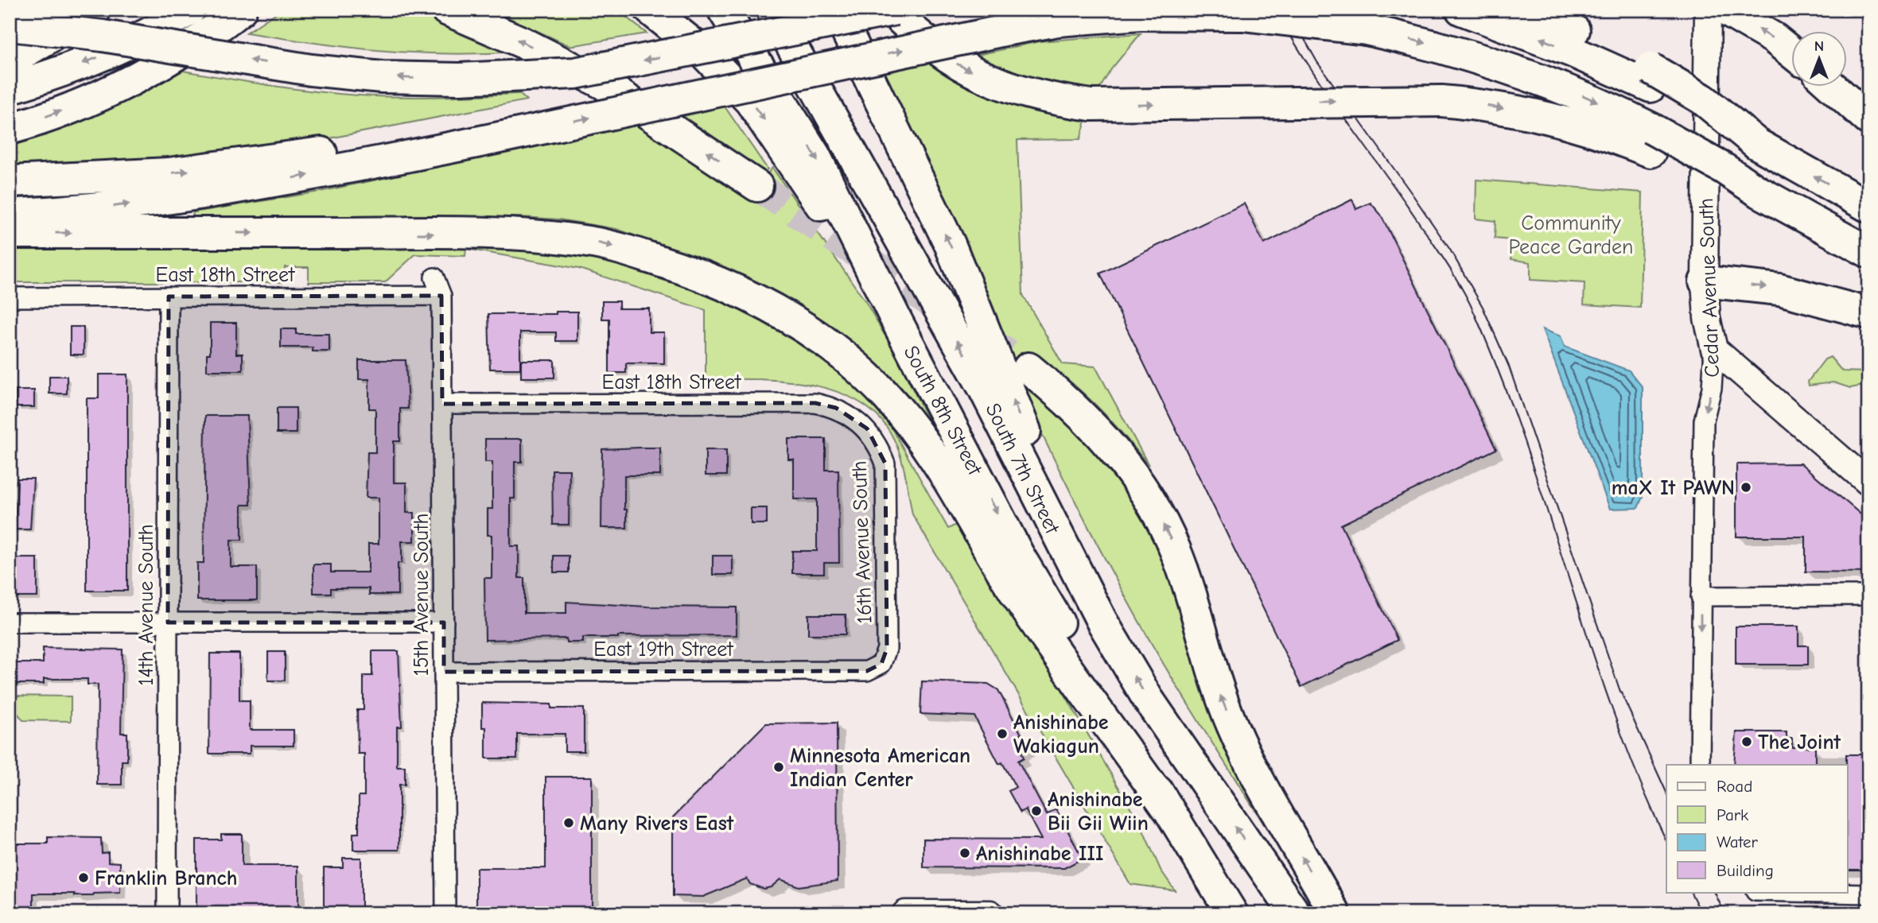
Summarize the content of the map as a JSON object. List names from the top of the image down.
{
  "streets": {
    "highway": ["South 8th Street", "South 7th Street"],
    "main road": ["Cedar Avenue South"],
    "street": [
      "East 18th Street",
      "16th Avenue South",
      "15th Avenue South",
      "14th Avenue South",
      "East 19th Street"
    ]
  },
  "crossings": [
    ["East 18th Street", "16th Avenue South"],
    ["East 18th Street", "15th Avenue South"],
    ["East 18th Street", "14th Avenue South"],
    ["16th Avenue South", "East 19th Street"],
    ["15th Avenue South", "East 19th Street"]
  ],
  "one_way": ["Cedar Avenue South"],
  "parks": ["Community Peace Garden"],
  "places": [
    "maX It PAWN",
    "Anishinabe Wakiagun",
    "The Joint",
    "Minnesota American Indian Center",
    "Anishinabe Bii Gii Wiin",
    "Many Rivers East",
    "Anishinabe III",
    "Franklin Branch"
  ],
  "legend": [
    "Road",
    "Park",
    "Water",
    "Building"
  ],
  "north": "top"
}
